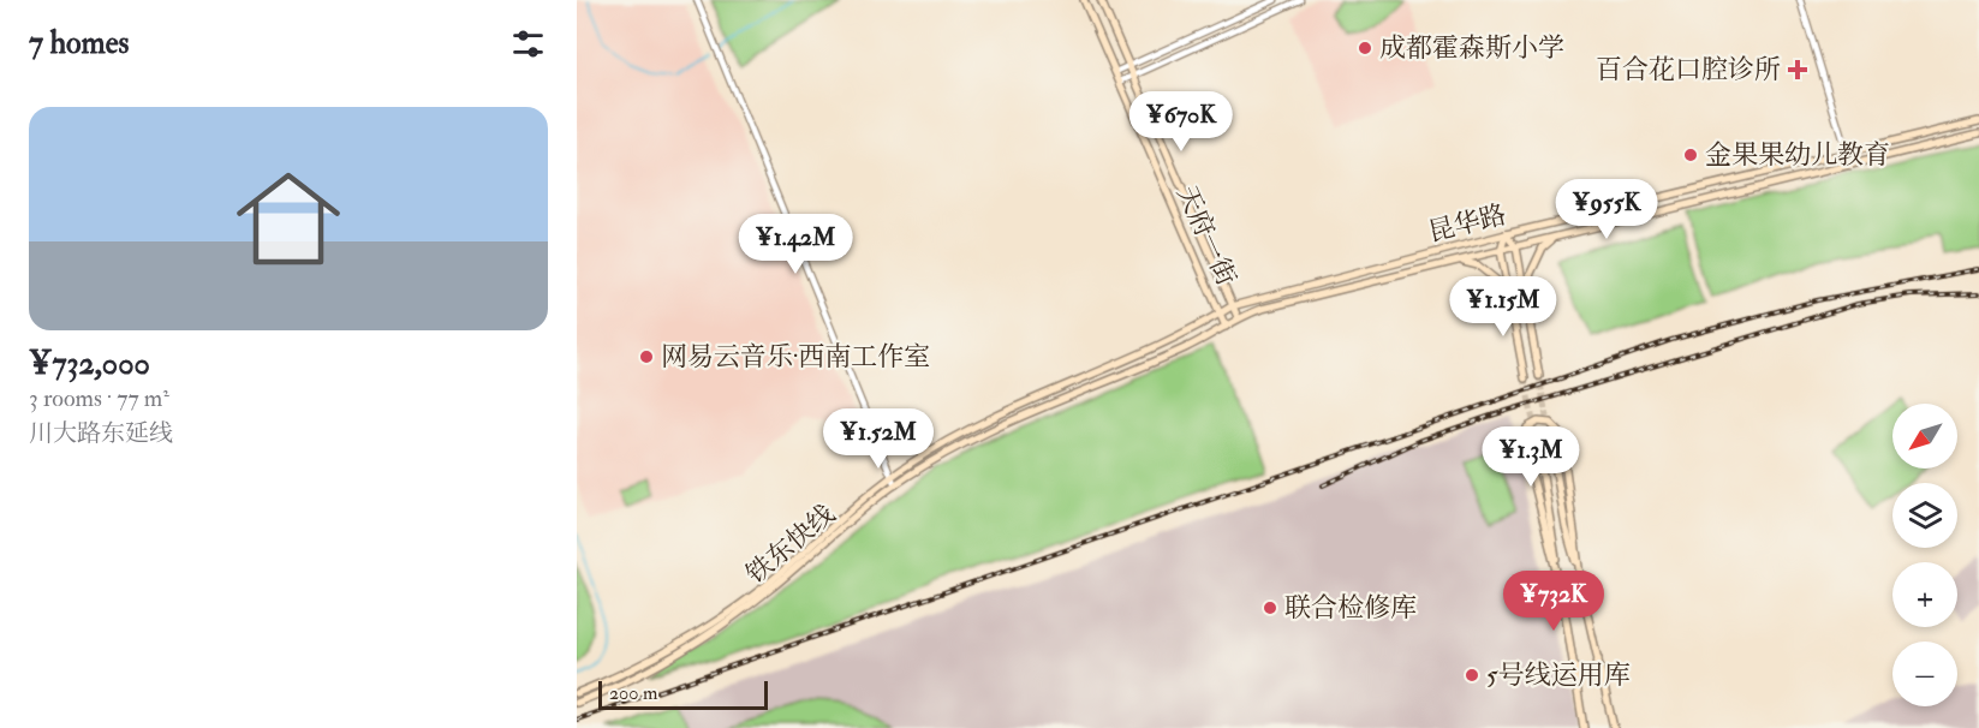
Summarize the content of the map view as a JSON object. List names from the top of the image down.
{
  "streets": {
    "main road": ["昆华路", "天府一街", "铁东快线"]
  },
  "crossings": [
    ["昆华路", "天府一街"],
    ["昆华路", "铁东快线"],
    ["天府一街", "铁东快线"]
  ],
  "places": {
    "other": [
      "成都霍森斯小学",
      "金果果幼儿教育",
      "网易云音乐·西南工作室",
      "联合检修库",
      "5号线运用库"
    ],
    "health": ["百合花口腔诊所"]
  },
  "scale_bar": "200 m",
  "north": "bottom left",
  "page": {
    "heading": "7 homes",
    "list": [
      {
        "name": "¥732,000",
        "note": "3 rooms · 77 m² · 川大路东延线"
      }
    ],
    "price": [
      "¥670K",
      "¥955K",
      "¥1.42M",
      "¥1.15M",
      "¥1.52M",
      "¥1.3M",
      "¥732K"
    ],
    "map_buttons": ["+", "−"],
    "scale": "200 m"
  }
}
